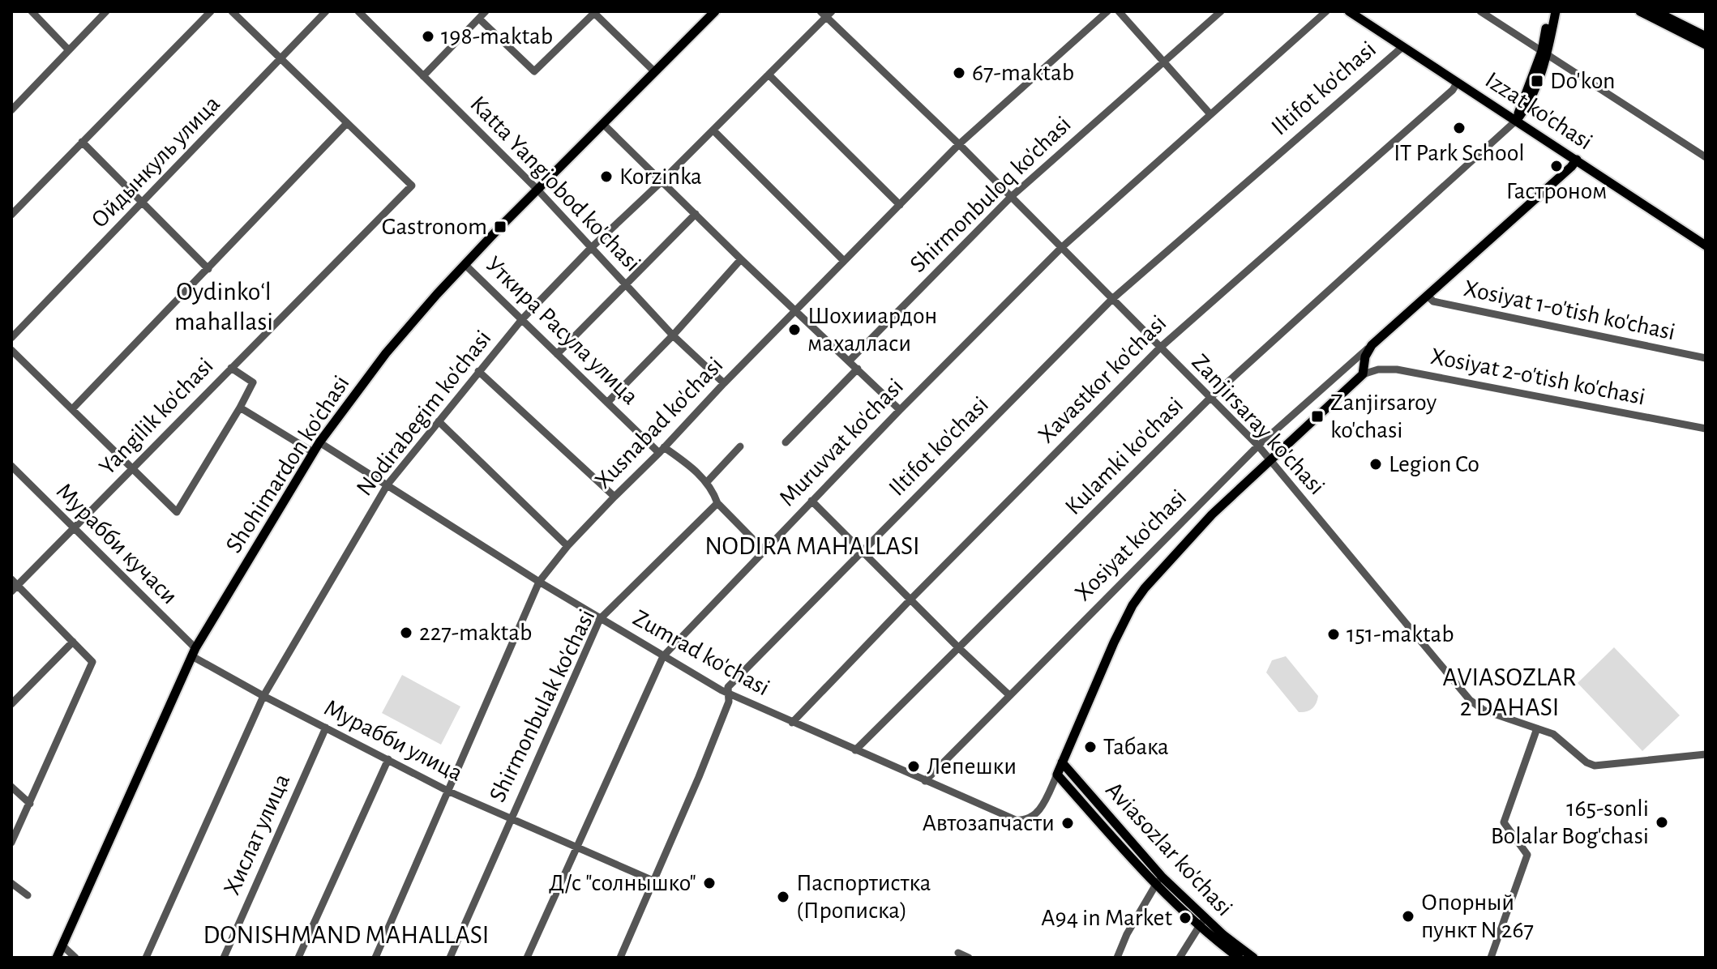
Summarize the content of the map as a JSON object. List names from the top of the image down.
{
  "streets": {
    "main road": [
      "Izzat ko'chasi",
      "Shohimardon ko'chasi",
      "Xosiyat ko'chasi",
      "Zumrad ko'chasi",
      "Aviasozlar ko'chasi"
    ],
    "street": [
      "Iltifot ko'chasi",
      "Ойдынкуль улица",
      "Katta Yangiobod ko'chasi",
      "Shirmonbuloq ko'chasi",
      "Xosiyat 1-o'tish ko'chasi",
      "Уткира Расула улица",
      "Xosiyat 2-o'tish ko'chasi",
      "Xavastkor ko'chasi",
      "Nodirabegim ko'chasi",
      "Yangilik ko'chasi",
      "Xusnabad ko'chasi",
      "Zanjirsaray ko'chasi",
      "Muruvvat ko'chasi",
      "Kulamki ko'chasi",
      "Мурабби кучаси",
      "Shirmonbulak ko'chasi",
      "Мурабби улица",
      "Хислат улица"
    ]
  },
  "crossings": [
    ["Iltifot ko'chasi", "Izzat ko'chasi"],
    ["Iltifot ko'chasi", "Zanjirsaray ko'chasi"],
    ["Iltifot ko'chasi", "Zumrad ko'chasi"],
    ["Iltifot ko'chasi", "Мурабби улица"],
    ["Izzat ko'chasi", "Xavastkor ko'chasi"],
    ["Izzat ko'chasi", "Kulamki ko'chasi"],
    ["Izzat ko'chasi", "Xosiyat ko'chasi"],
    ["Katta Yangiobod ko'chasi", "Nodirabegim ko'chasi"],
    ["Katta Yangiobod ko'chasi", "Xusnabad ko'chasi"],
    ["Katta Yangiobod ko'chasi", "Shohimardon ko'chasi"],
    ["Shirmonbuloq ko'chasi", "Zanjirsaray ko'chasi"],
    ["Xosiyat 1-o'tish ko'chasi", "Xosiyat ko'chasi"],
    ["Уткира Расула улица", "Nodirabegim ko'chasi"],
    ["Уткира Расула улица", "Xusnabad ko'chasi"],
    ["Уткира Расула улица", "Muruvvat ko'chasi"],
    ["Уткира Расула улица", "Shohimardon ko'chasi"],
    ["Уткира Расула улица", "Shirmonbulak ko'chasi"],
    ["Xosiyat 2-o'tish ko'chasi", "Xosiyat ko'chasi"],
    ["Xavastkor ko'chasi", "Zanjirsaray ko'chasi"],
    ["Xavastkor ko'chasi", "Zumrad ko'chasi"],
    ["Nodirabegim ko'chasi", "Zanjirsaray ko'chasi"],
    ["Nodirabegim ko'chasi", "Zumrad ko'chasi"],
    ["Nodirabegim ko'chasi", "Мурабби улица"],
    ["Yangilik ko'chasi", "Мурабби кучаси"],
    ["Xusnabad ko'chasi", "Zanjirsaray ko'chasi"],
    ["Xusnabad ko'chasi", "Zumrad ko'chasi"],
    ["Xusnabad ko'chasi", "Мурабби улица"],
    ["Zanjirsaray ko'chasi", "Muruvvat ko'chasi"],
    ["Zanjirsaray ko'chasi", "Kulamki ko'chasi"],
    ["Zanjirsaray ko'chasi", "Xosiyat ko'chasi"],
    ["Muruvvat ko'chasi", "Zumrad ko'chasi"],
    ["Muruvvat ko'chasi", "Мурабби улица"],
    ["Kulamki ko'chasi", "Zumrad ko'chasi"],
    ["Shohimardon ko'chasi", "Мурабби кучаси"],
    ["Shohimardon ko'chasi", "Zumrad ko'chasi"],
    ["Shohimardon ko'chasi", "Мурабби улица"],
    ["Мурабби кучаси", "Мурабби улица"],
    ["Xosiyat ko'chasi", "Zumrad ko'chasi"],
    ["Xosiyat ko'chasi", "Aviasozlar ko'chasi"],
    ["Zumrad ko'chasi", "Shirmonbulak ko'chasi"],
    ["Zumrad ko'chasi", "Aviasozlar ko'chasi"],
    ["Shirmonbulak ko'chasi", "Мурабби улица"],
    ["Мурабби улица", "Хислат улица"]
  ],
  "districts": [
    "Oydinkoʻl mahallasi",
    "NODIRA MAHALLASI",
    "AVIASOZLAR 2 DAHASI",
    "DONISHMAND MAHALLASI"
  ],
  "places": {
    "other": [
      "198-maktab",
      "67-maktab",
      "IT Park School",
      "Гастроном",
      "Korzinka",
      "Шохииардон махалласи",
      "Legion Co",
      "227-maktab",
      "151-maktab",
      "Табака",
      "Лепешки",
      "165-sonli Bolalar Bog'chasi",
      "Автозапчасти",
      "Д/с \"солнышко\"",
      "Паспортистка (Прописка)",
      "Опорный пункт N 267",
      "A94 in Market"
    ],
    "transit": ["Do'kon", "Gastronom", "Zanjirsaroy ko'chasi"]
  }
}
